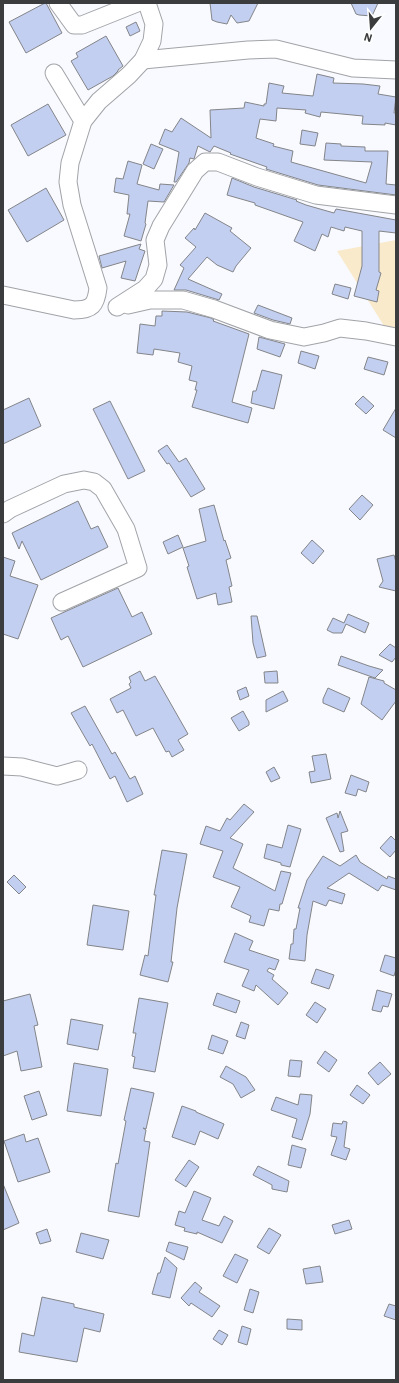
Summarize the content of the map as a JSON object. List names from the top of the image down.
{
  "north": "bottom"
}
